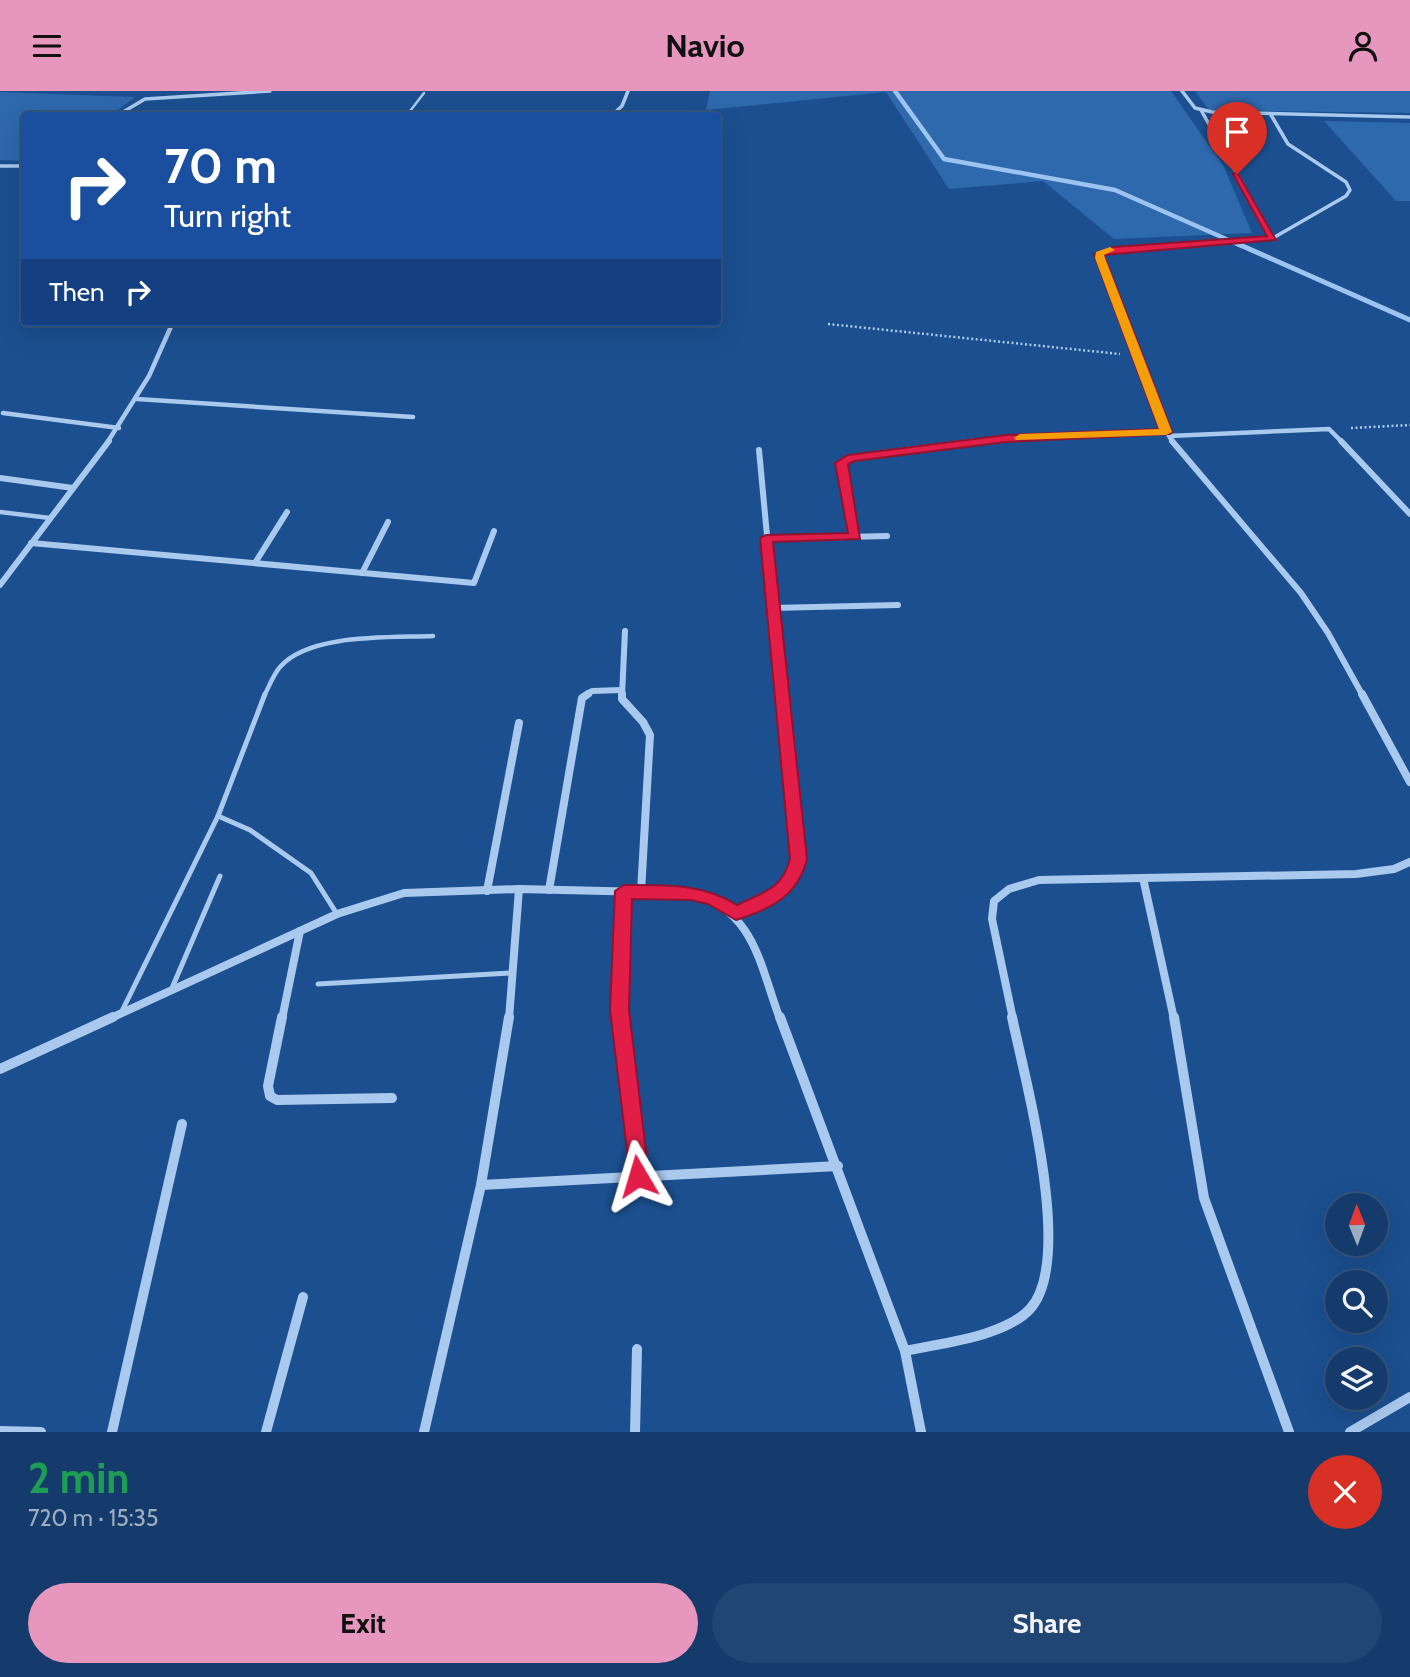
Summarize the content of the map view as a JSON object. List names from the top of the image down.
{
  "north": "top",
  "page": {
    "header": "Navio",
    "turn": ["70 m", "Turn right"],
    "then": "Then",
    "heading": ["2 min", "720 m · 15:35"],
    "buttons": ["Exit", "Share"]
  }
}
